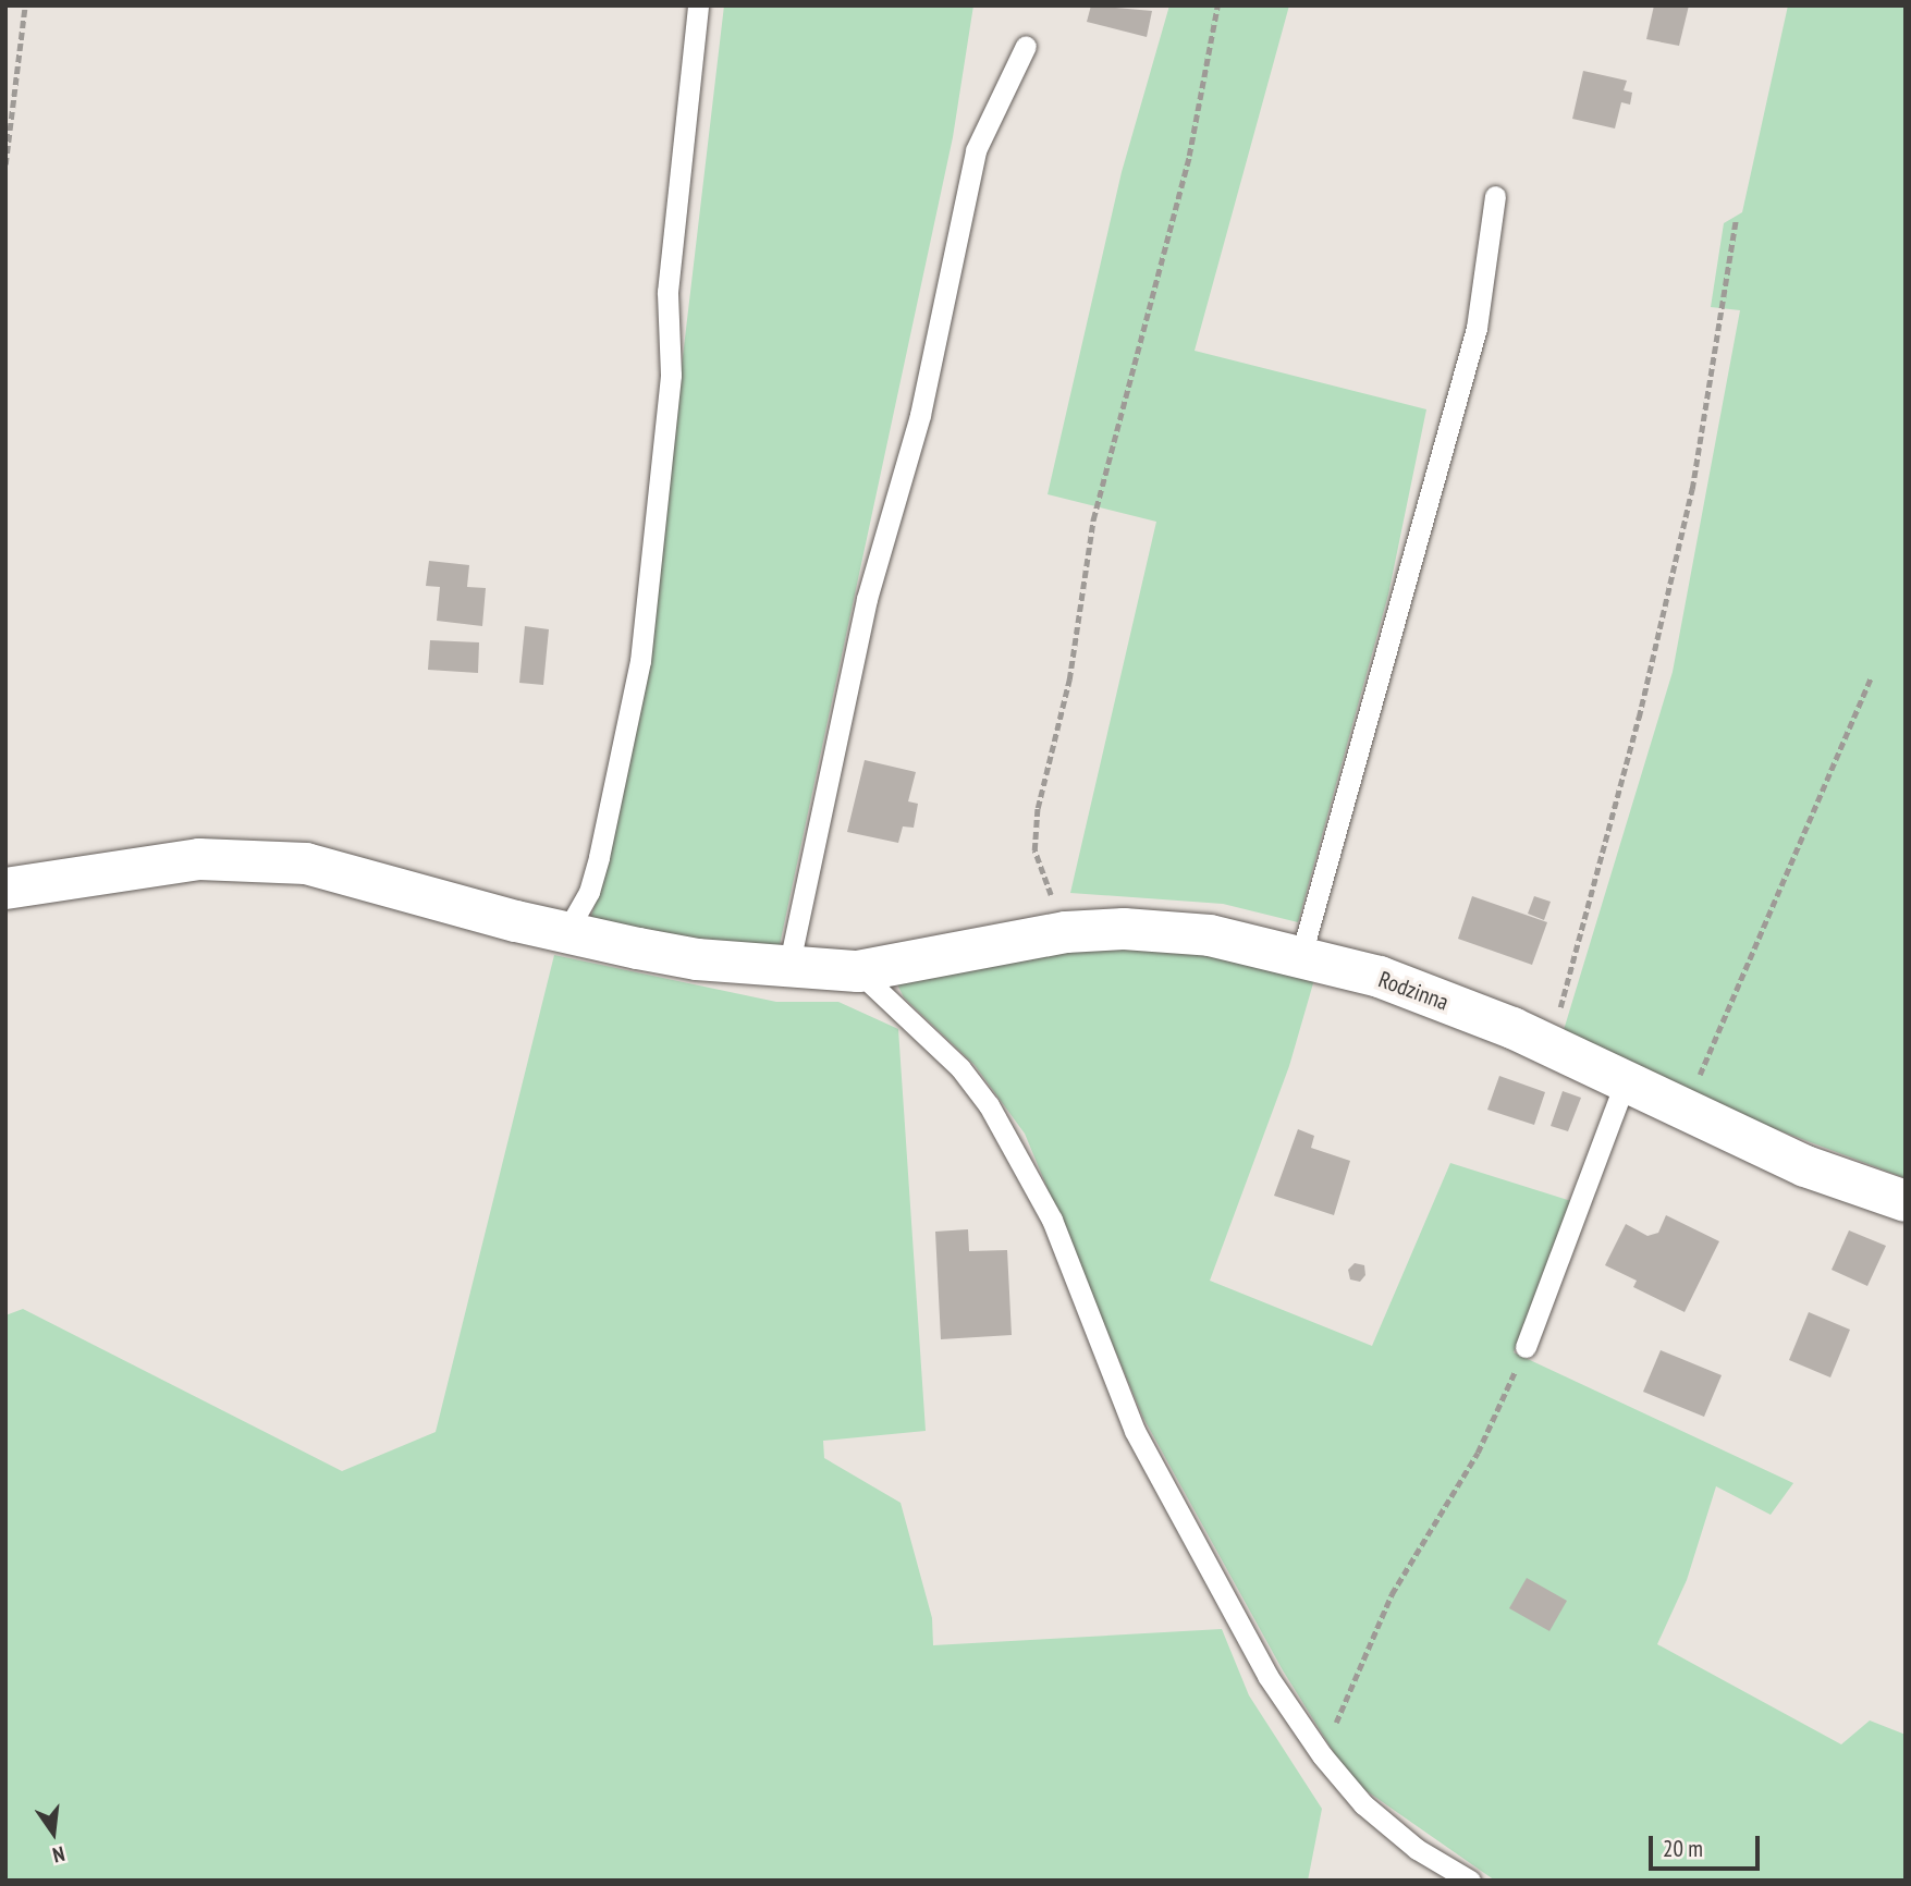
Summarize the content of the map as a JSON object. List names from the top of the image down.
{
  "streets": {
    "street": ["Rodzinna"]
  },
  "scale_bar": "20 m",
  "north": "bottom"
}
